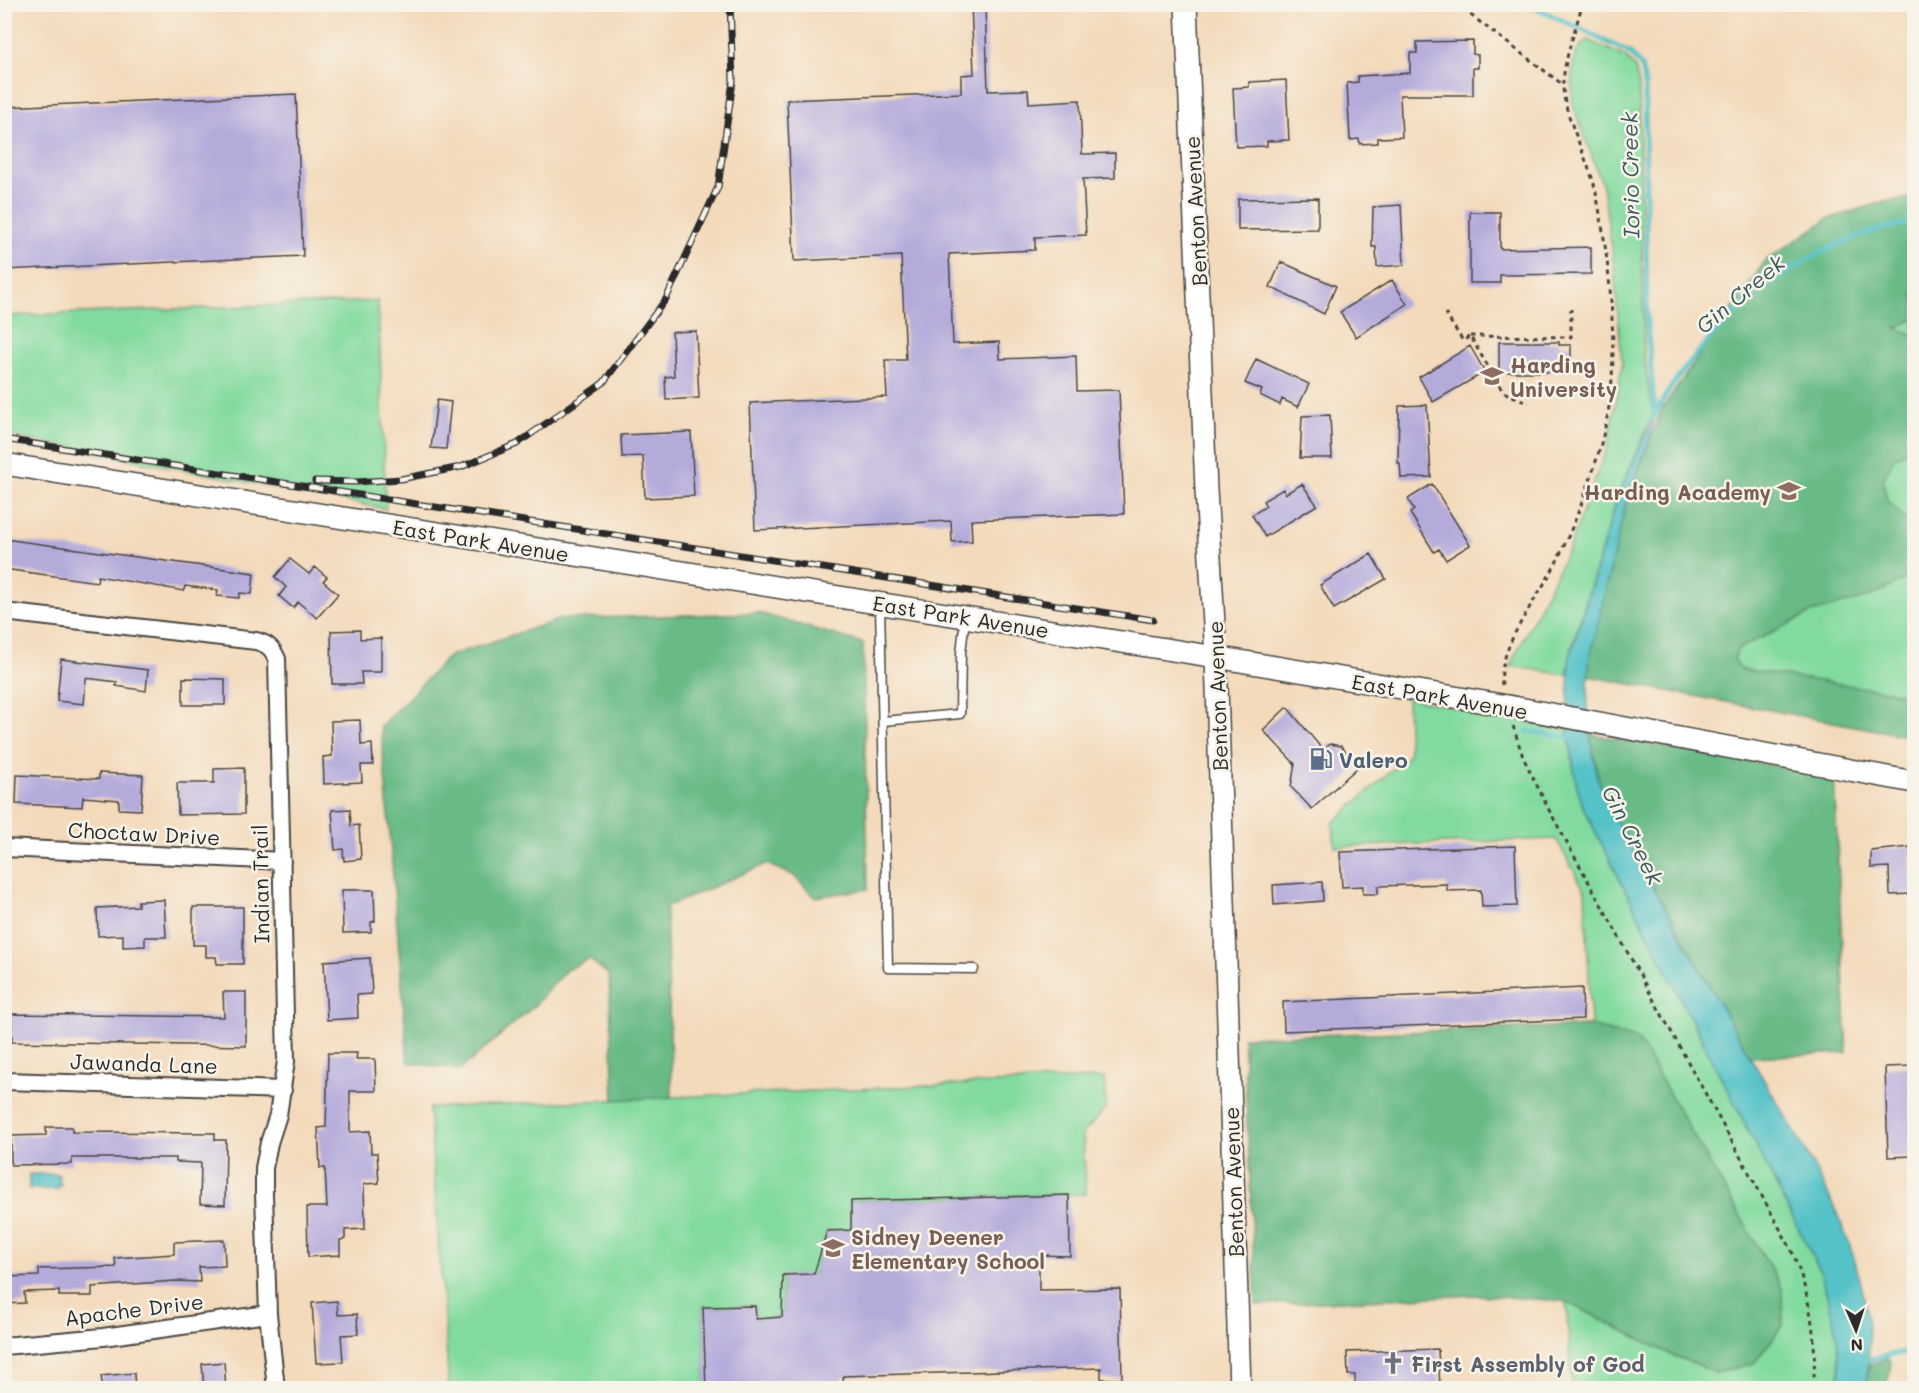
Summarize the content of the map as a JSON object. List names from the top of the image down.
{
  "streets": {
    "street": [
      "Benton Avenue",
      "East Park Avenue",
      "Choctaw Drive",
      "Indian Trail",
      "Jawanda Lane",
      "Apache Drive"
    ]
  },
  "crossings": [
    ["Benton Avenue", "East Park Avenue"],
    ["Choctaw Drive", "Indian Trail"],
    ["Indian Trail", "Jawanda Lane"],
    ["Indian Trail", "Apache Drive"]
  ],
  "water": ["Iorio Creek", "Gin Creek"],
  "places": {
    "school or university": ["Harding University", "Harding Academy", "Sidney Deener Elementary School"],
    "fuel station": ["Valero"],
    "church": ["First Assembly of God"]
  },
  "north": "bottom"
}
